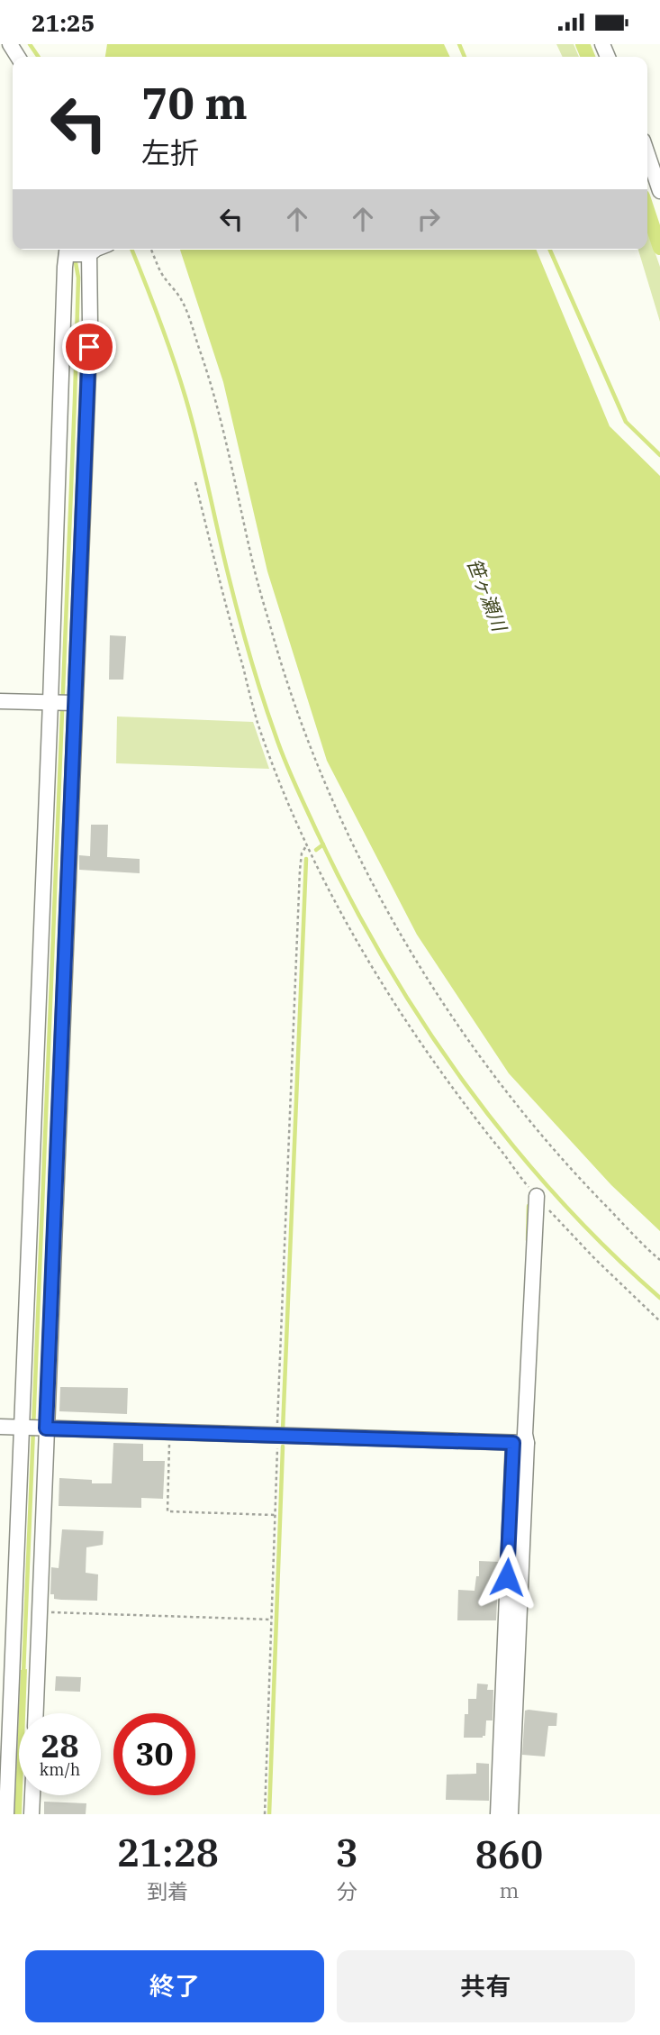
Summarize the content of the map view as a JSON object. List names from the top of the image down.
{
  "water": ["笹ヶ瀬川"],
  "page": {
    "status": "21:25",
    "turn": ["70 m", "左折"],
    "speed": "28 km/h",
    "limit": "30",
    "eta": [
      "21:28",
      "到着",
      "3",
      "分",
      "860",
      "m"
    ],
    "buttons": ["終了", "共有"]
  }
}
